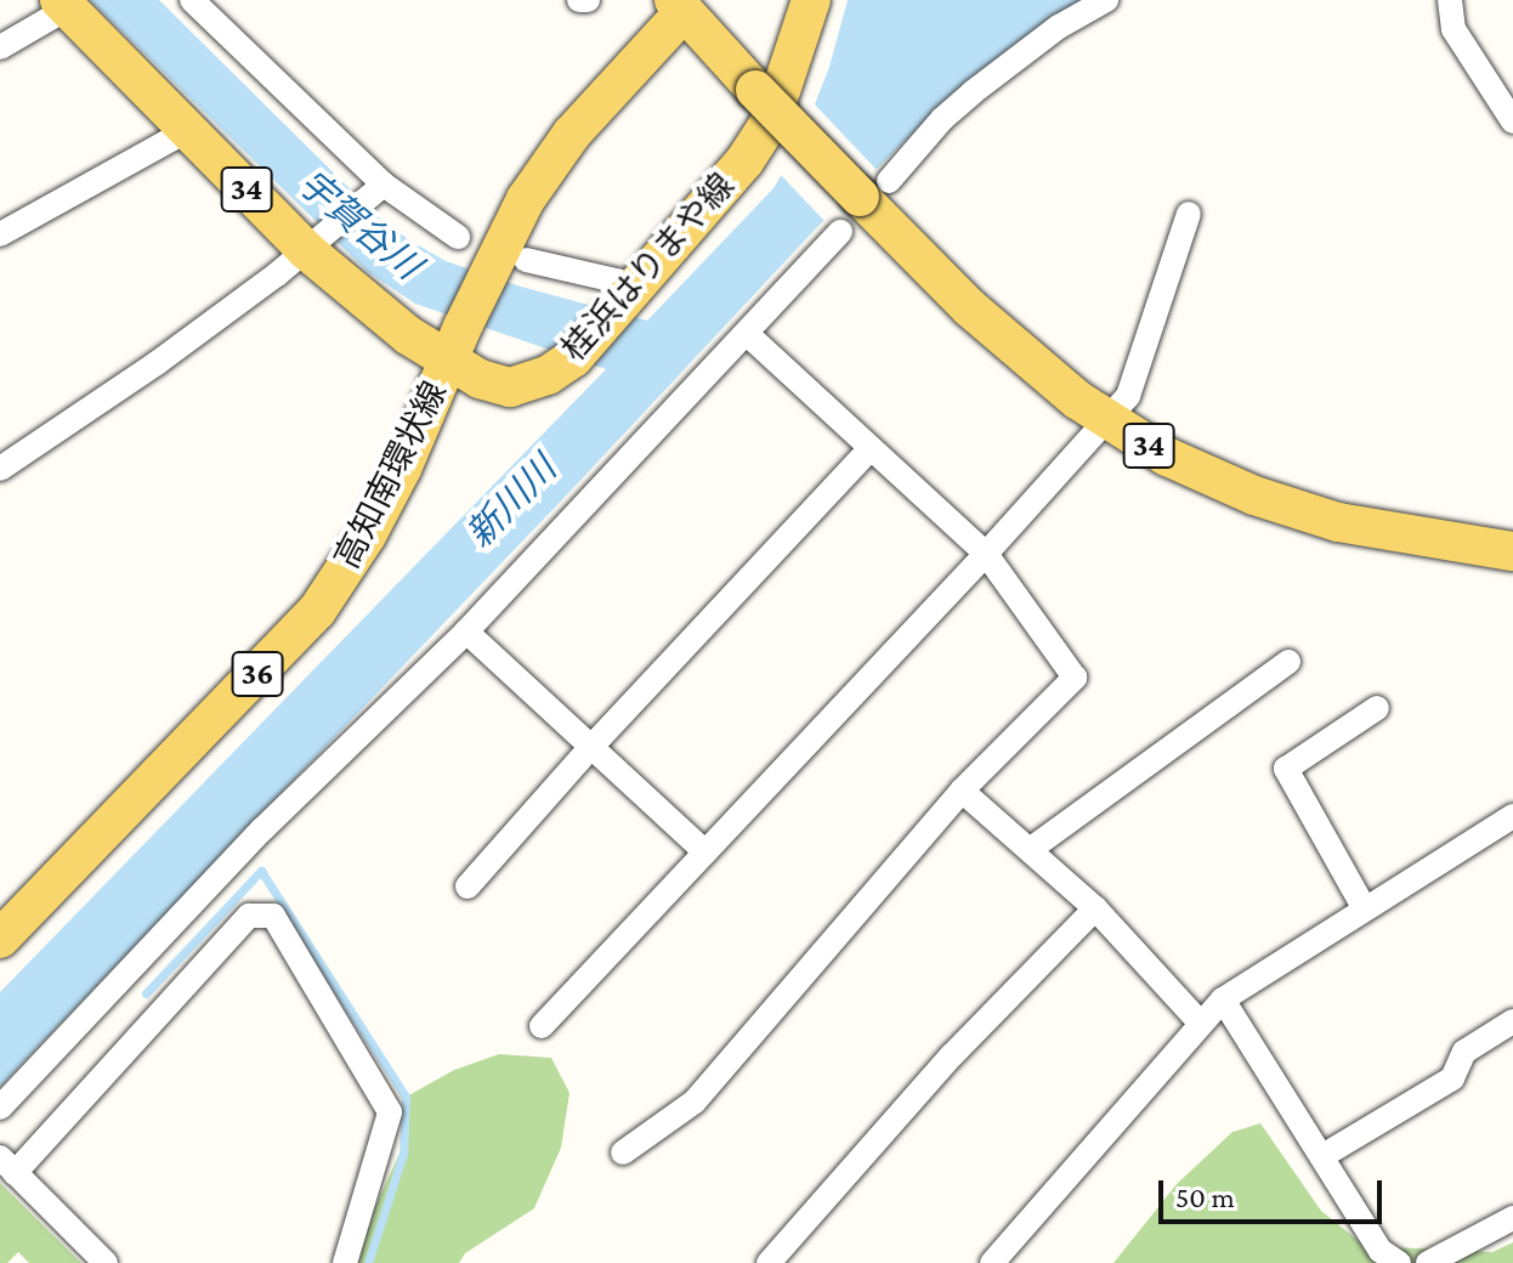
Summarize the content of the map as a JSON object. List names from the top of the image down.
{
  "streets": {
    "main road": [
      "34",
      "桂浜はりまや線",
      "高知南環状線",
      "36"
    ]
  },
  "crossings": [
    ["34", "高知南環状線"],
    ["桂浜はりまや線", "高知南環状線"]
  ],
  "water": ["宇賀谷川", "新川川"],
  "scale_bar": "50 m"
}
